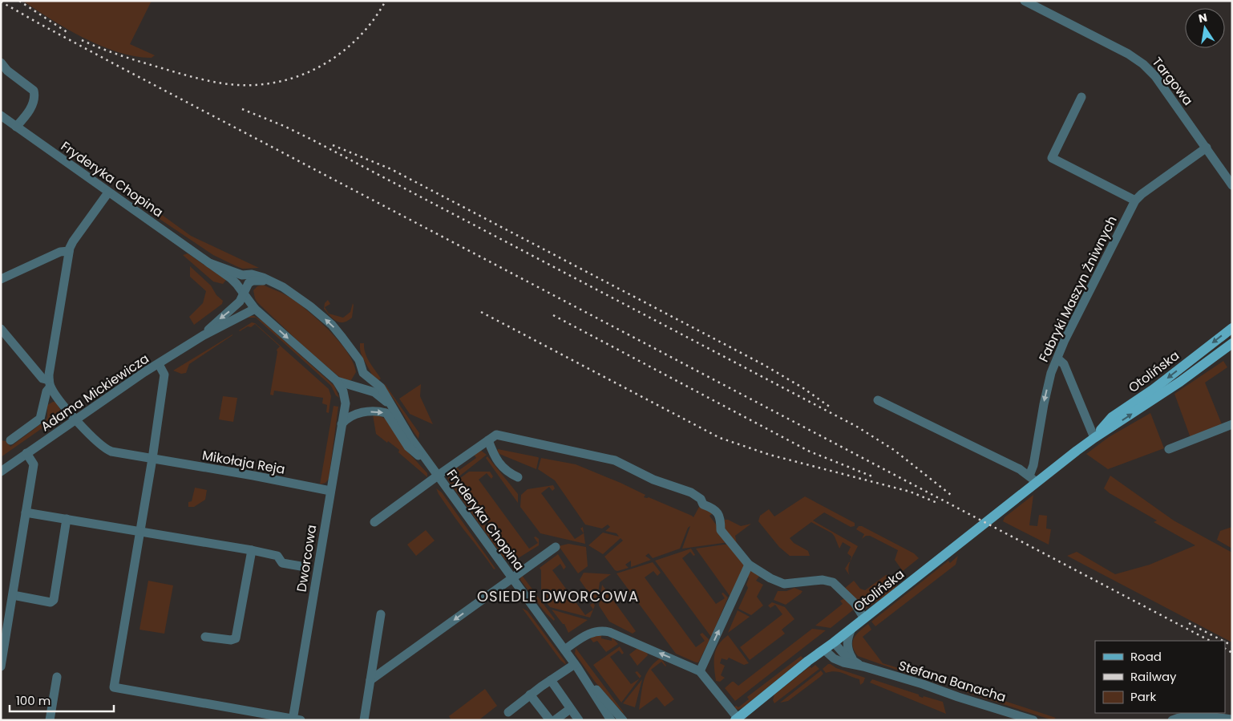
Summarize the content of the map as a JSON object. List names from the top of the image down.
{
  "streets": {
    "main road": ["Otolińska"],
    "street": [
      "Targowa",
      "Fryderyka Chopina",
      "Fabryki Maszyn Żniwnych",
      "Adama Mickiewicza",
      "Mikołaja Reja",
      "Dworcowa",
      "Stefana Banacha"
    ]
  },
  "crossings": [
    ["Targowa", "Fabryki Maszyn Żniwnych"],
    ["Fryderyka Chopina", "Adama Mickiewicza"],
    ["Fryderyka Chopina", "Dworcowa"],
    ["Fabryki Maszyn Żniwnych", "Otolińska"],
    ["Otolińska", "Stefana Banacha"],
    ["Adama Mickiewicza", "Mikołaja Reja"],
    ["Mikołaja Reja", "Dworcowa"]
  ],
  "districts": ["OSIEDLE DWORCOWA"],
  "legend": ["Road", "Railway", "Park"],
  "scale_bar": "100 m",
  "north": "top"
}
